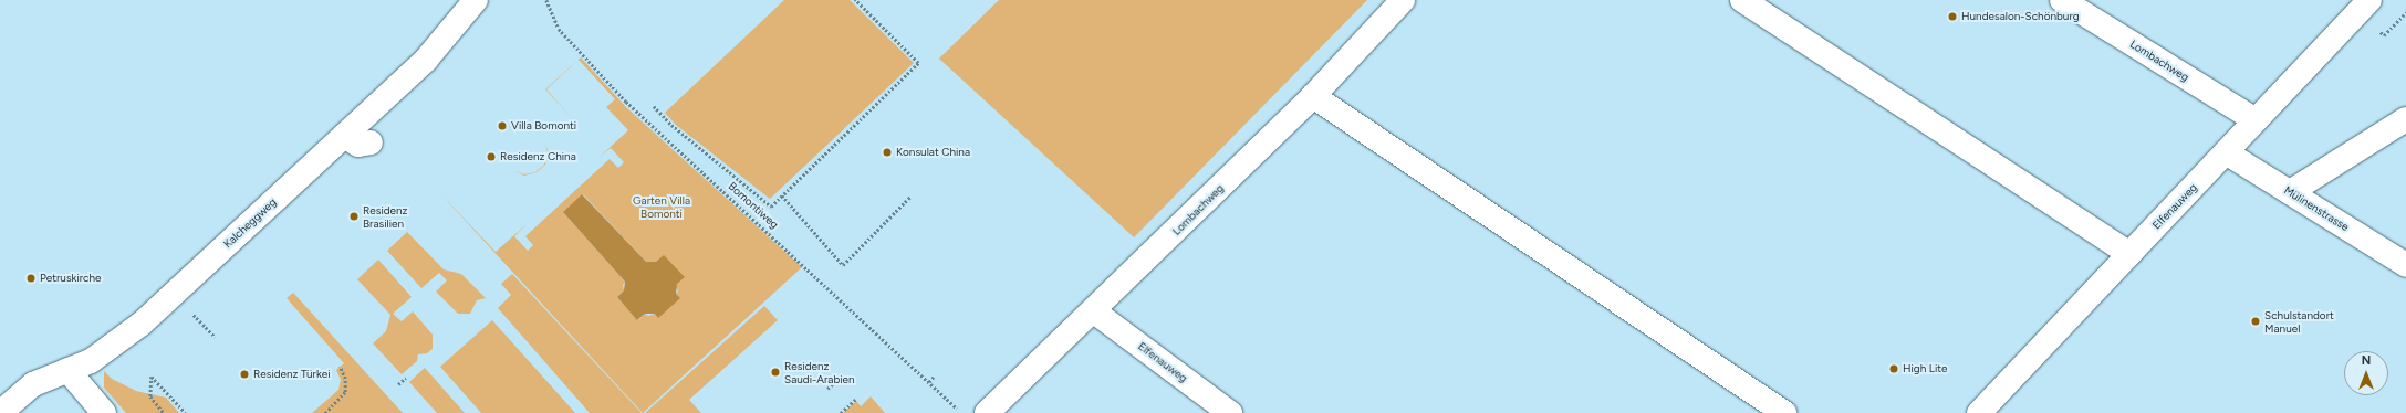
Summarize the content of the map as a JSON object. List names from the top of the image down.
{
  "streets": {
    "street": [
      "Lombachweg",
      "Elfenauweg",
      "Mülinenstrasse",
      "Kalcheggweg"
    ],
    "path": ["Bomontiweg"]
  },
  "crossings": [
    ["Lombachweg", "Elfenauweg"],
    ["Elfenauweg", "Mülinenstrasse"]
  ],
  "parks": ["Garten Villa Bomonti"],
  "places": [
    "Hundesalon-Schönburg",
    "Villa Bomonti",
    "Konsulat China",
    "Residenz China",
    "Residenz Brasilien",
    "Petruskirche",
    "Schulstandort Manuel",
    "High Lite",
    "Residenz Saudi-Arabien",
    "Residenz Türkei"
  ],
  "north": "top"
}
